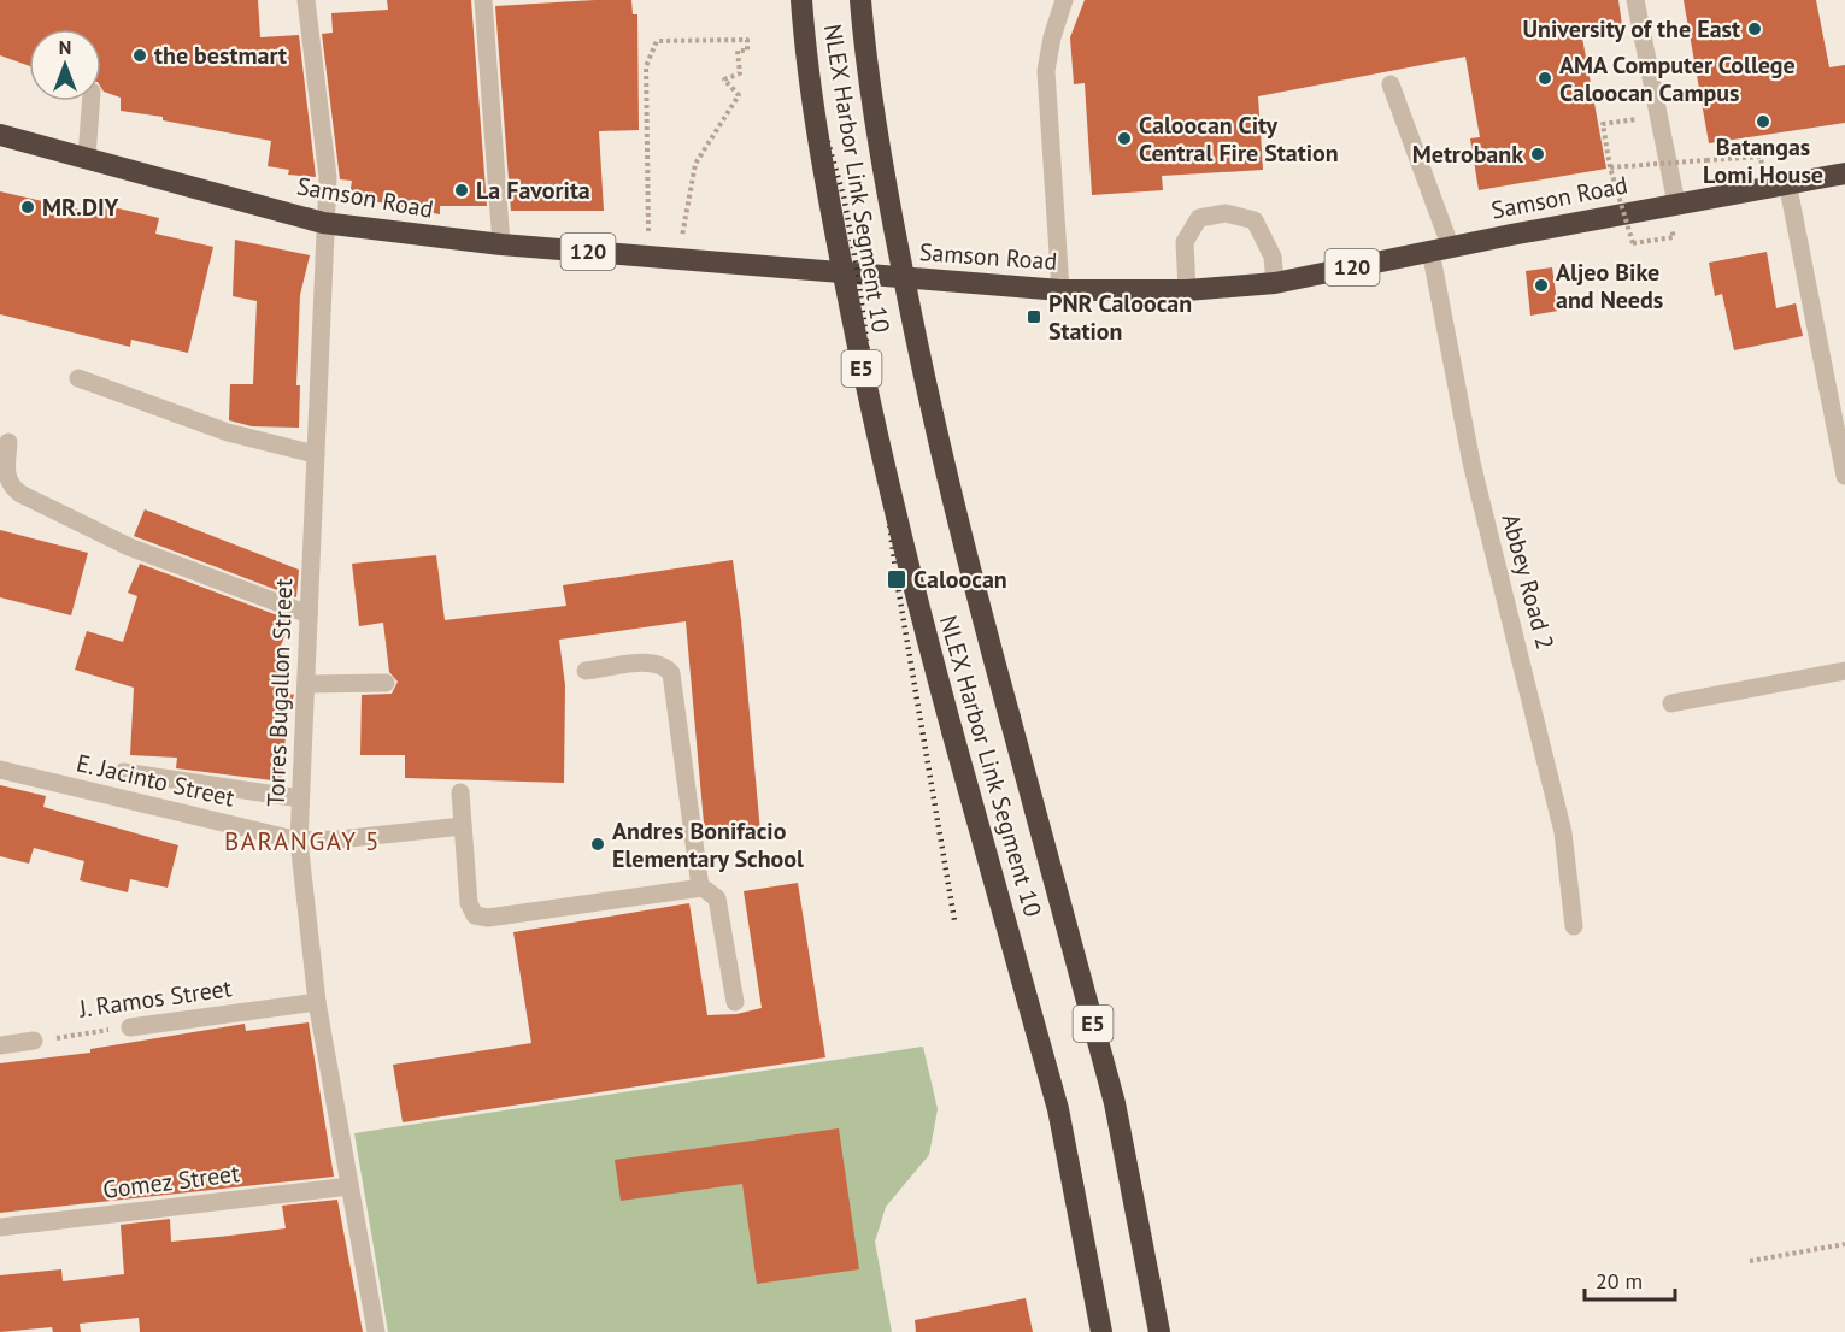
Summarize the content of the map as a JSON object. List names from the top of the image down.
{
  "streets": {
    "highway": [
      "NLEX Harbor Link Segment 10",
      "Samson Road",
      "120",
      "E5"
    ],
    "street": [
      "Abbey Road 2",
      "Torres Bugallon Street",
      "E. Jacinto Street",
      "J. Ramos Street",
      "Gomez Street"
    ]
  },
  "crossings": [
    ["Samson Road", "Abbey Road 2"],
    ["Samson Road", "Torres Bugallon Street"],
    ["Torres Bugallon Street", "E. Jacinto Street"],
    ["Torres Bugallon Street", "J. Ramos Street"],
    ["Torres Bugallon Street", "Gomez Street"]
  ],
  "districts": ["BARANGAY 5"],
  "places": {
    "other": [
      "University of the East",
      "the bestmart",
      "AMA Computer College Caloocan Campus",
      "Batangas Lomi House",
      "Caloocan City Central Fire Station",
      "Metrobank",
      "La Favorita",
      "MR.DIY",
      "Aljeo Bike and Needs",
      "Andres Bonifacio Elementary School"
    ],
    "transit": ["PNR Caloocan Station", "Caloocan"]
  },
  "scale_bar": "20 m",
  "north": "top"
}
